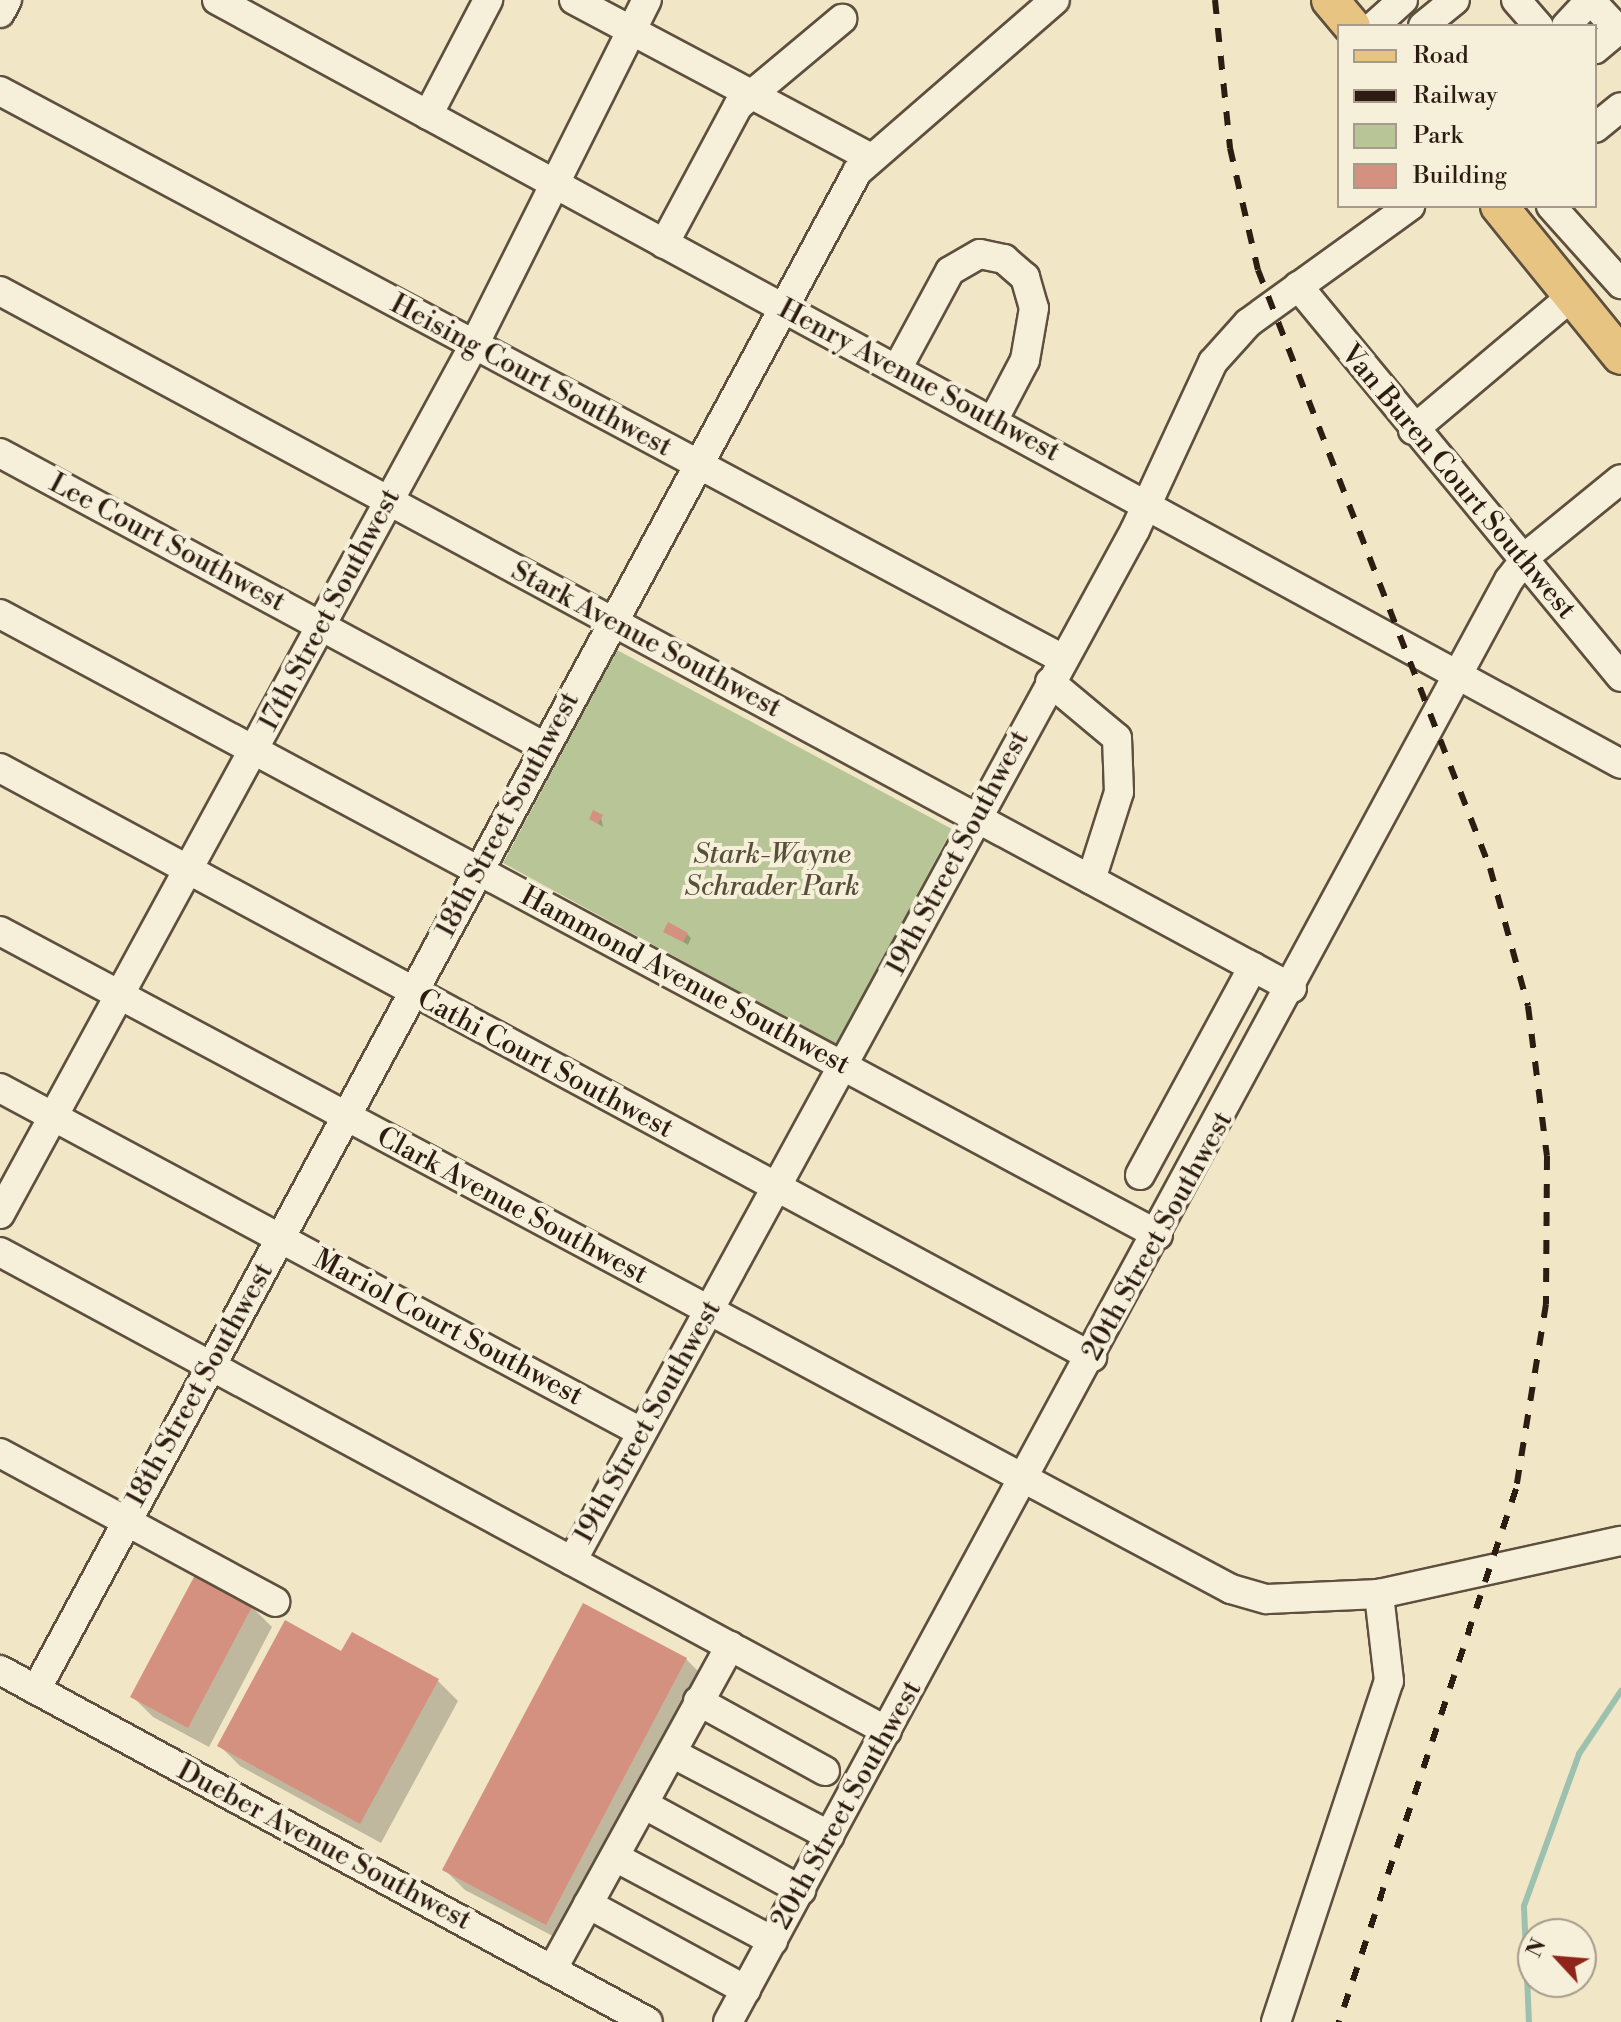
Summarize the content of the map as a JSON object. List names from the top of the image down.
{
  "streets": {
    "street": [
      "Heising Court Southwest",
      "Henry Avenue Southwest",
      "Van Buren Court Southwest",
      "Lee Court Southwest",
      "17th Street Southwest",
      "Stark Avenue Southwest",
      "18th Street Southwest",
      "19th Street Southwest",
      "Hammond Avenue Southwest",
      "Cathi Court Southwest",
      "Clark Avenue Southwest",
      "20th Street Southwest",
      "Mariol Court Southwest",
      "Dueber Avenue Southwest"
    ]
  },
  "crossings": [
    ["Heising Court Southwest", "17th Street Southwest"],
    ["Heising Court Southwest", "Stark Avenue Southwest"],
    ["Heising Court Southwest", "18th Street Southwest"],
    ["Heising Court Southwest", "19th Street Southwest"],
    ["Henry Avenue Southwest", "17th Street Southwest"],
    ["Henry Avenue Southwest", "18th Street Southwest"],
    ["Henry Avenue Southwest", "19th Street Southwest"],
    ["Henry Avenue Southwest", "20th Street Southwest"],
    ["Van Buren Court Southwest", "19th Street Southwest"],
    ["Van Buren Court Southwest", "20th Street Southwest"],
    ["Lee Court Southwest", "17th Street Southwest"],
    ["Lee Court Southwest", "18th Street Southwest"],
    ["17th Street Southwest", "Stark Avenue Southwest"],
    ["17th Street Southwest", "Hammond Avenue Southwest"],
    ["17th Street Southwest", "Cathi Court Southwest"],
    ["17th Street Southwest", "Clark Avenue Southwest"],
    ["17th Street Southwest", "Mariol Court Southwest"],
    ["Stark Avenue Southwest", "18th Street Southwest"],
    ["Stark Avenue Southwest", "19th Street Southwest"],
    ["Stark Avenue Southwest", "20th Street Southwest"],
    ["18th Street Southwest", "Hammond Avenue Southwest"],
    ["18th Street Southwest", "Cathi Court Southwest"],
    ["18th Street Southwest", "Clark Avenue Southwest"],
    ["18th Street Southwest", "Mariol Court Southwest"],
    ["18th Street Southwest", "Dueber Avenue Southwest"],
    ["19th Street Southwest", "Hammond Avenue Southwest"],
    ["19th Street Southwest", "Cathi Court Southwest"],
    ["19th Street Southwest", "Clark Avenue Southwest"],
    ["19th Street Southwest", "Mariol Court Southwest"],
    ["Hammond Avenue Southwest", "20th Street Southwest"],
    ["Cathi Court Southwest", "20th Street Southwest"],
    ["Clark Avenue Southwest", "20th Street Southwest"]
  ],
  "parks": ["Stark-Wayne Schrader Park"],
  "legend": [
    "Road",
    "Railway",
    "Park",
    "Building"
  ],
  "north": "top left"
}
